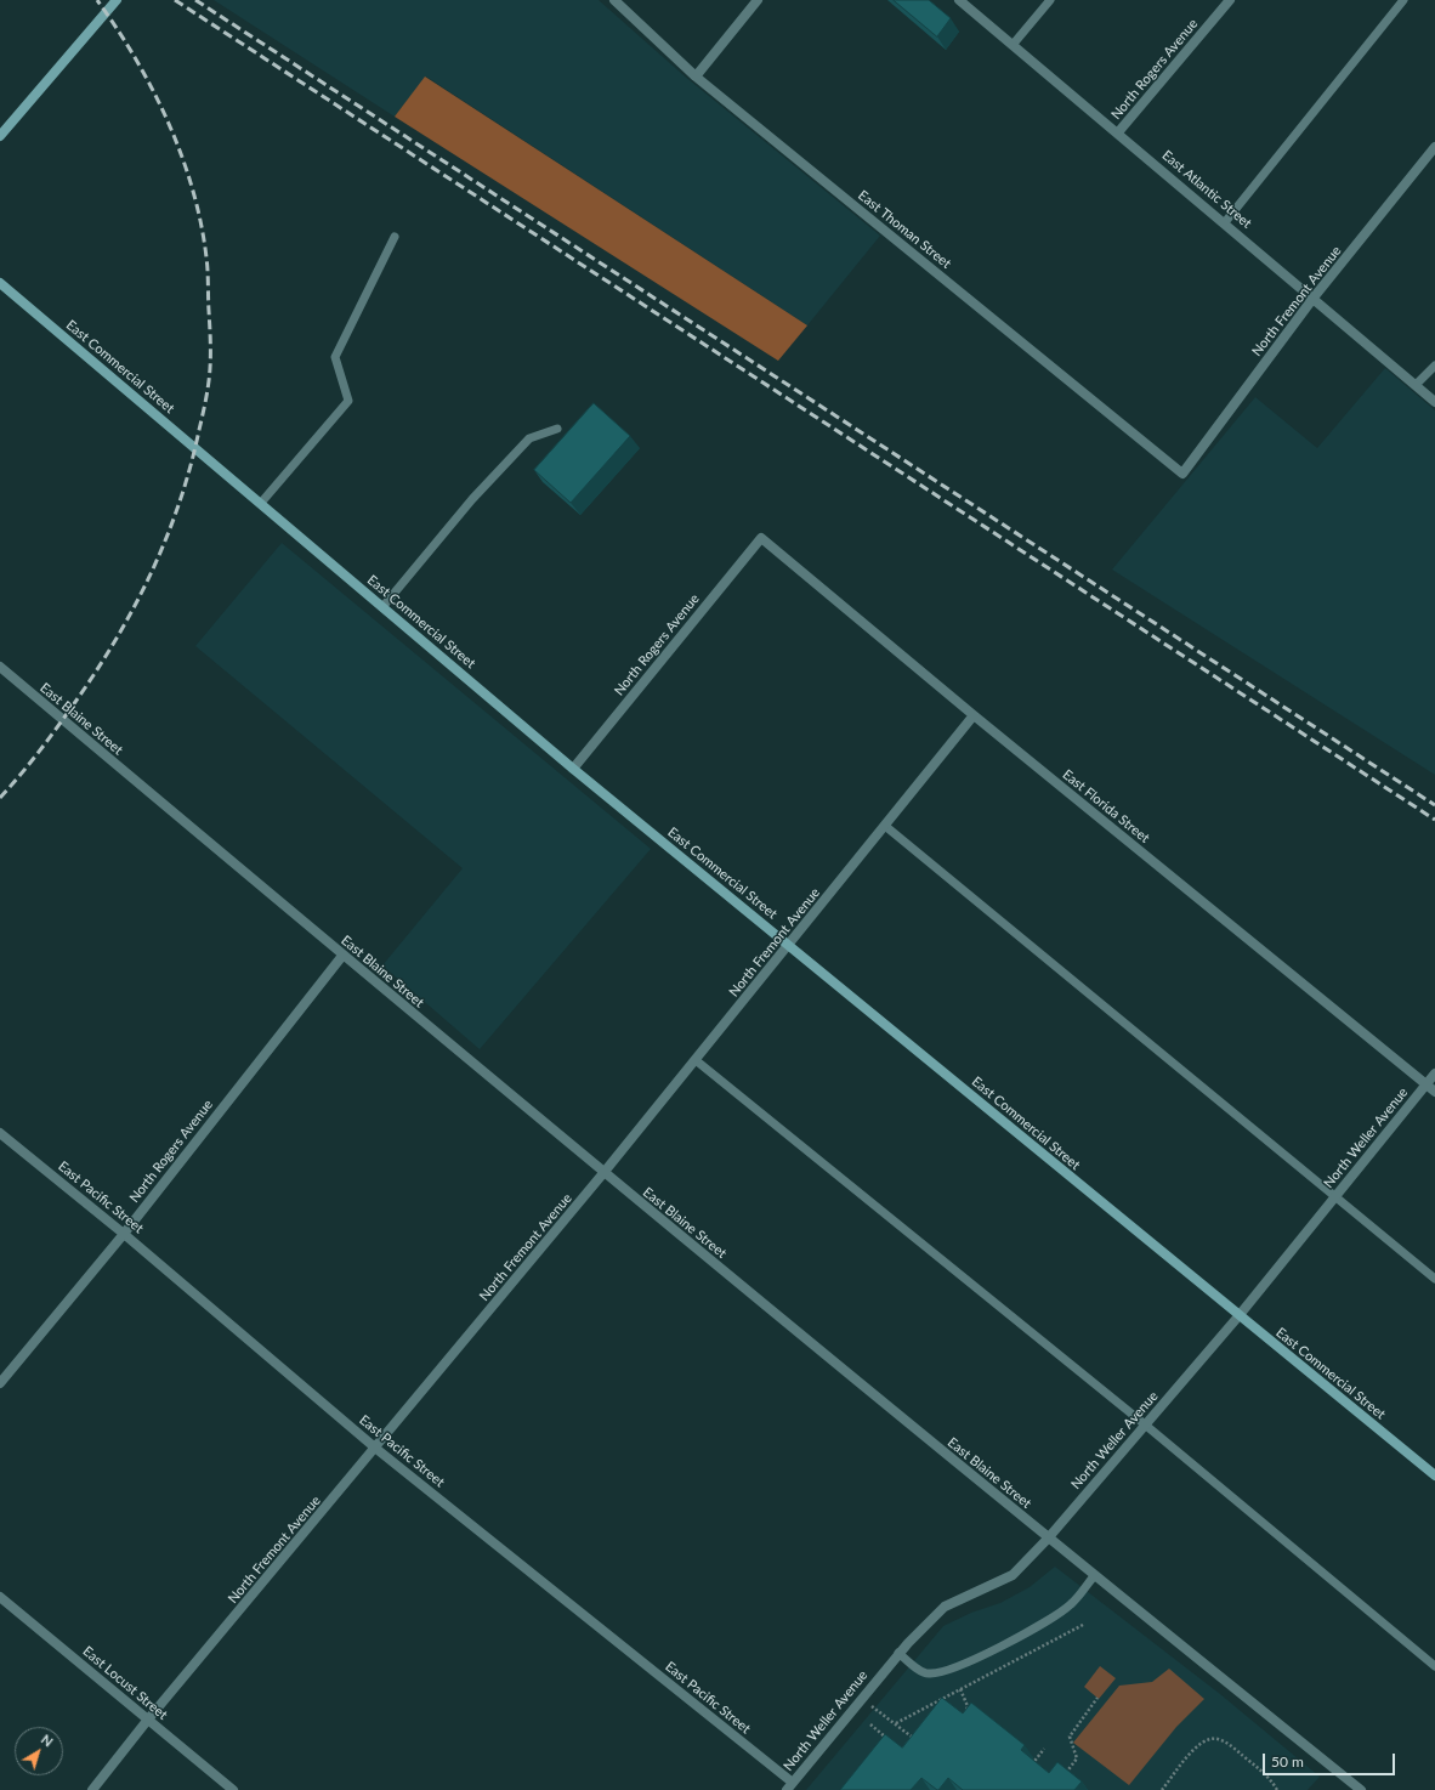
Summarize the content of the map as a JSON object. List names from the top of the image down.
{
  "streets": {
    "street": [
      "North Rogers Avenue",
      "East Atlantic Street",
      "East Thoman Street",
      "North Fremont Avenue",
      "East Commercial Street",
      "East Blaine Street",
      "East Florida Street",
      "North Weller Avenue",
      "East Pacific Street",
      "East Locust Street"
    ]
  },
  "crossings": [
    ["North Rogers Avenue", "East Atlantic Street"],
    ["North Rogers Avenue", "East Commercial Street"],
    ["North Rogers Avenue", "East Blaine Street"],
    ["North Rogers Avenue", "East Florida Street"],
    ["North Rogers Avenue", "East Pacific Street"],
    ["East Atlantic Street", "North Fremont Avenue"],
    ["East Thoman Street", "North Fremont Avenue"],
    ["North Fremont Avenue", "East Commercial Street"],
    ["North Fremont Avenue", "East Blaine Street"],
    ["North Fremont Avenue", "East Florida Street"],
    ["North Fremont Avenue", "East Pacific Street"],
    ["North Fremont Avenue", "East Locust Street"],
    ["East Commercial Street", "North Weller Avenue"],
    ["East Blaine Street", "North Weller Avenue"],
    ["East Florida Street", "North Weller Avenue"],
    ["North Weller Avenue", "East Pacific Street"]
  ],
  "scale_bar": "50 m",
  "north": "top right"
}
